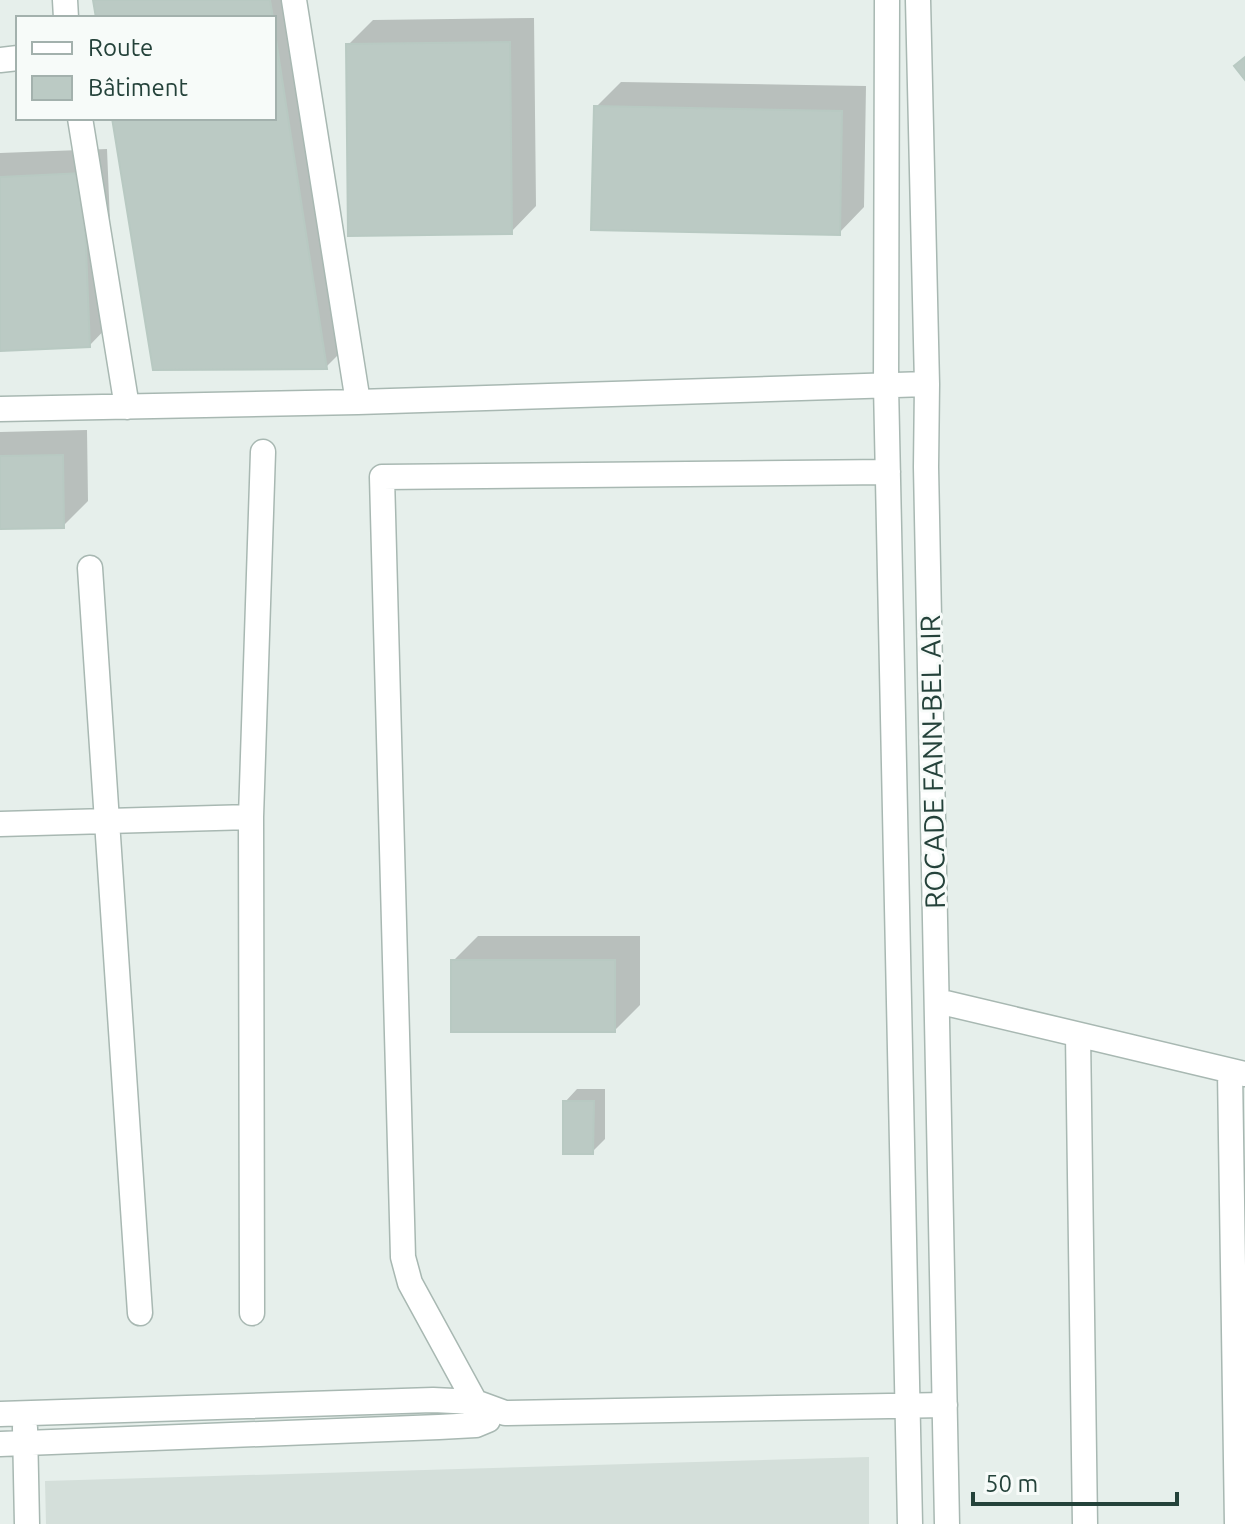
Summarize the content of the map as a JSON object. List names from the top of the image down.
{
  "streets": {
    "street": ["ROCADE FANN-BEL AIR"]
  },
  "legend": ["Route", "Bâtiment"],
  "scale_bar": "50 m"
}
